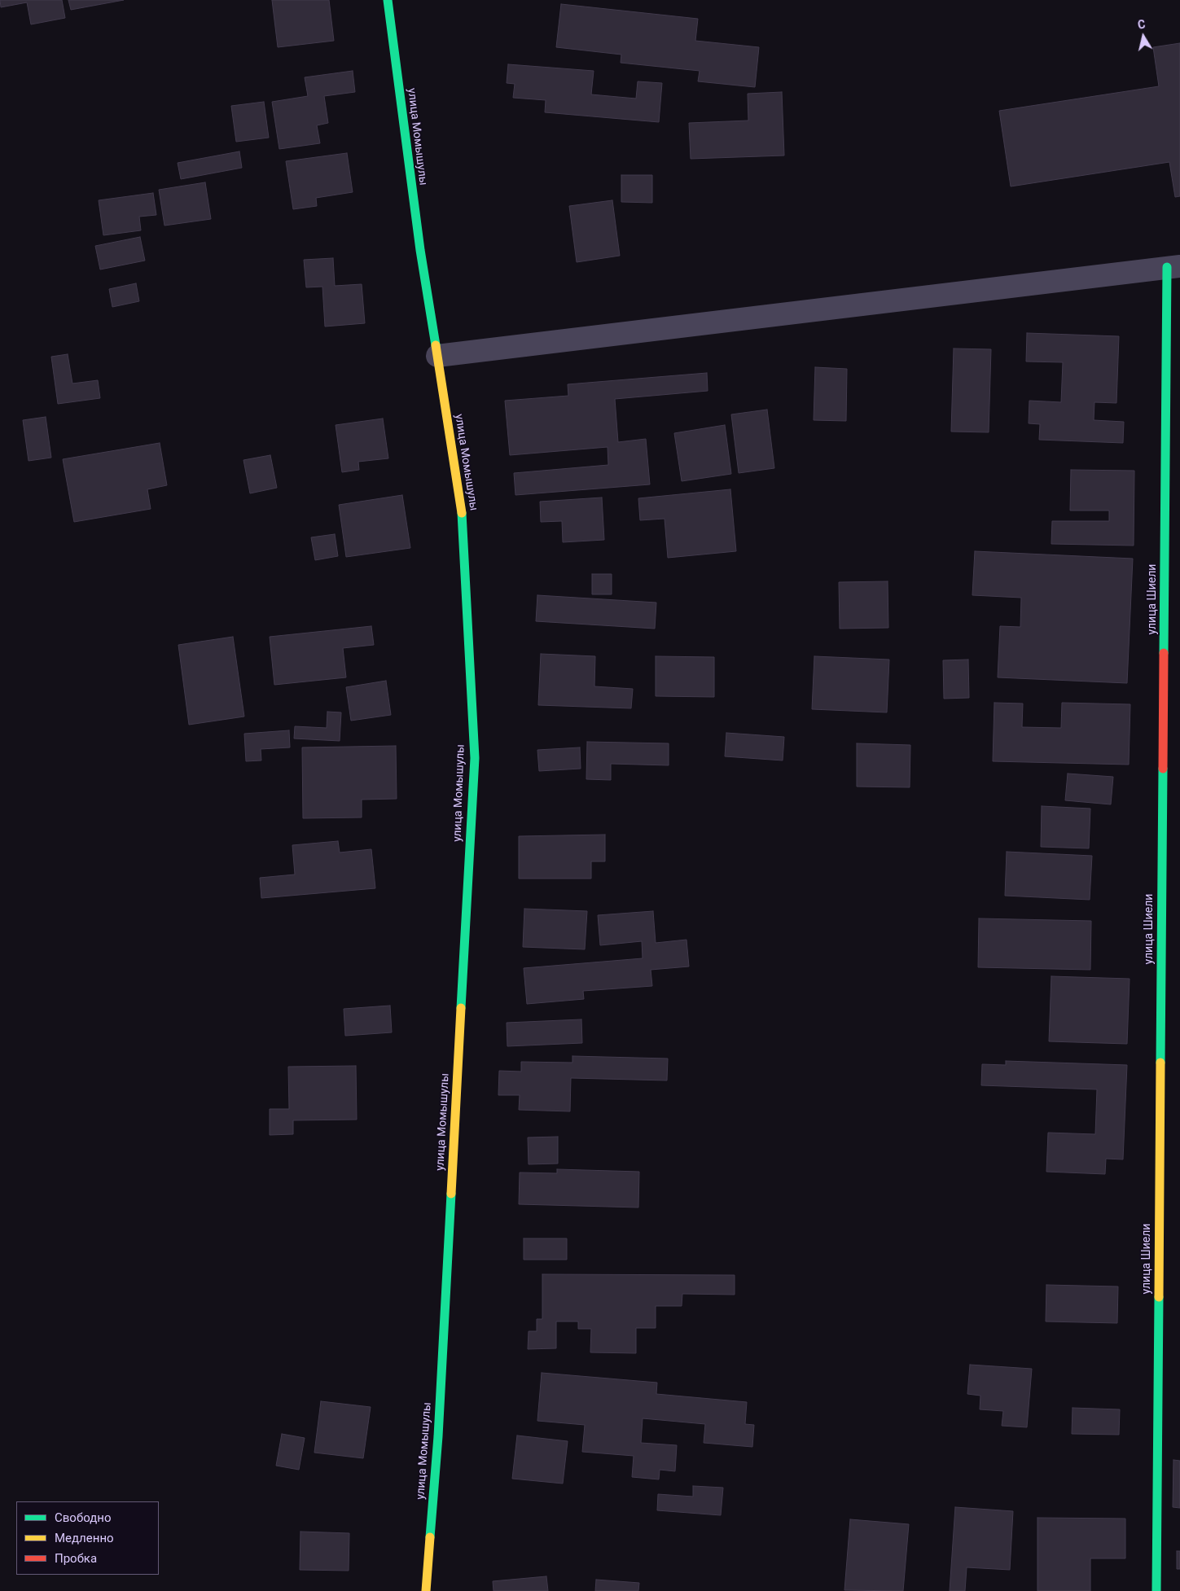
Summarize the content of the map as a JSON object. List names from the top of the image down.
{
  "streets": {
    "street": ["улица Момышулы", "улица Шиели"]
  },
  "legend": ["Свободно", "Медленно", "Пробка"],
  "north": "top"
}
